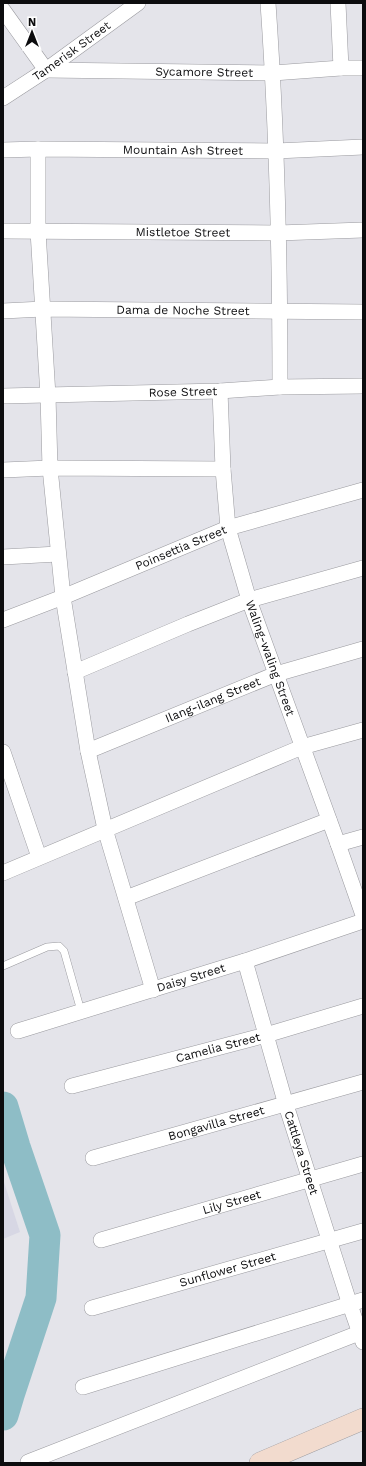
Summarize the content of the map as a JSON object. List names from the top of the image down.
{
  "streets": {
    "street": [
      "Tamerisk Street",
      "Sycamore Street",
      "Mountain Ash Street",
      "Mistletoe Street",
      "Dama de Noche Street",
      "Rose Street",
      "Poinsettia Street",
      "Waling-waling Street",
      "Ilang-ilang Street",
      "Daisy Street",
      "Camelia Street",
      "Bongavilla Street",
      "Cattleya Street",
      "Lily Street",
      "Sunflower Street"
    ]
  },
  "crossings": [
    ["Tamerisk Street", "Sycamore Street"],
    ["Rose Street", "Waling-waling Street"],
    ["Poinsettia Street", "Waling-waling Street"],
    ["Waling-waling Street", "Ilang-ilang Street"],
    ["Daisy Street", "Cattleya Street"],
    ["Camelia Street", "Cattleya Street"],
    ["Bongavilla Street", "Cattleya Street"],
    ["Cattleya Street", "Lily Street"],
    ["Cattleya Street", "Sunflower Street"]
  ],
  "north": "top"
}
